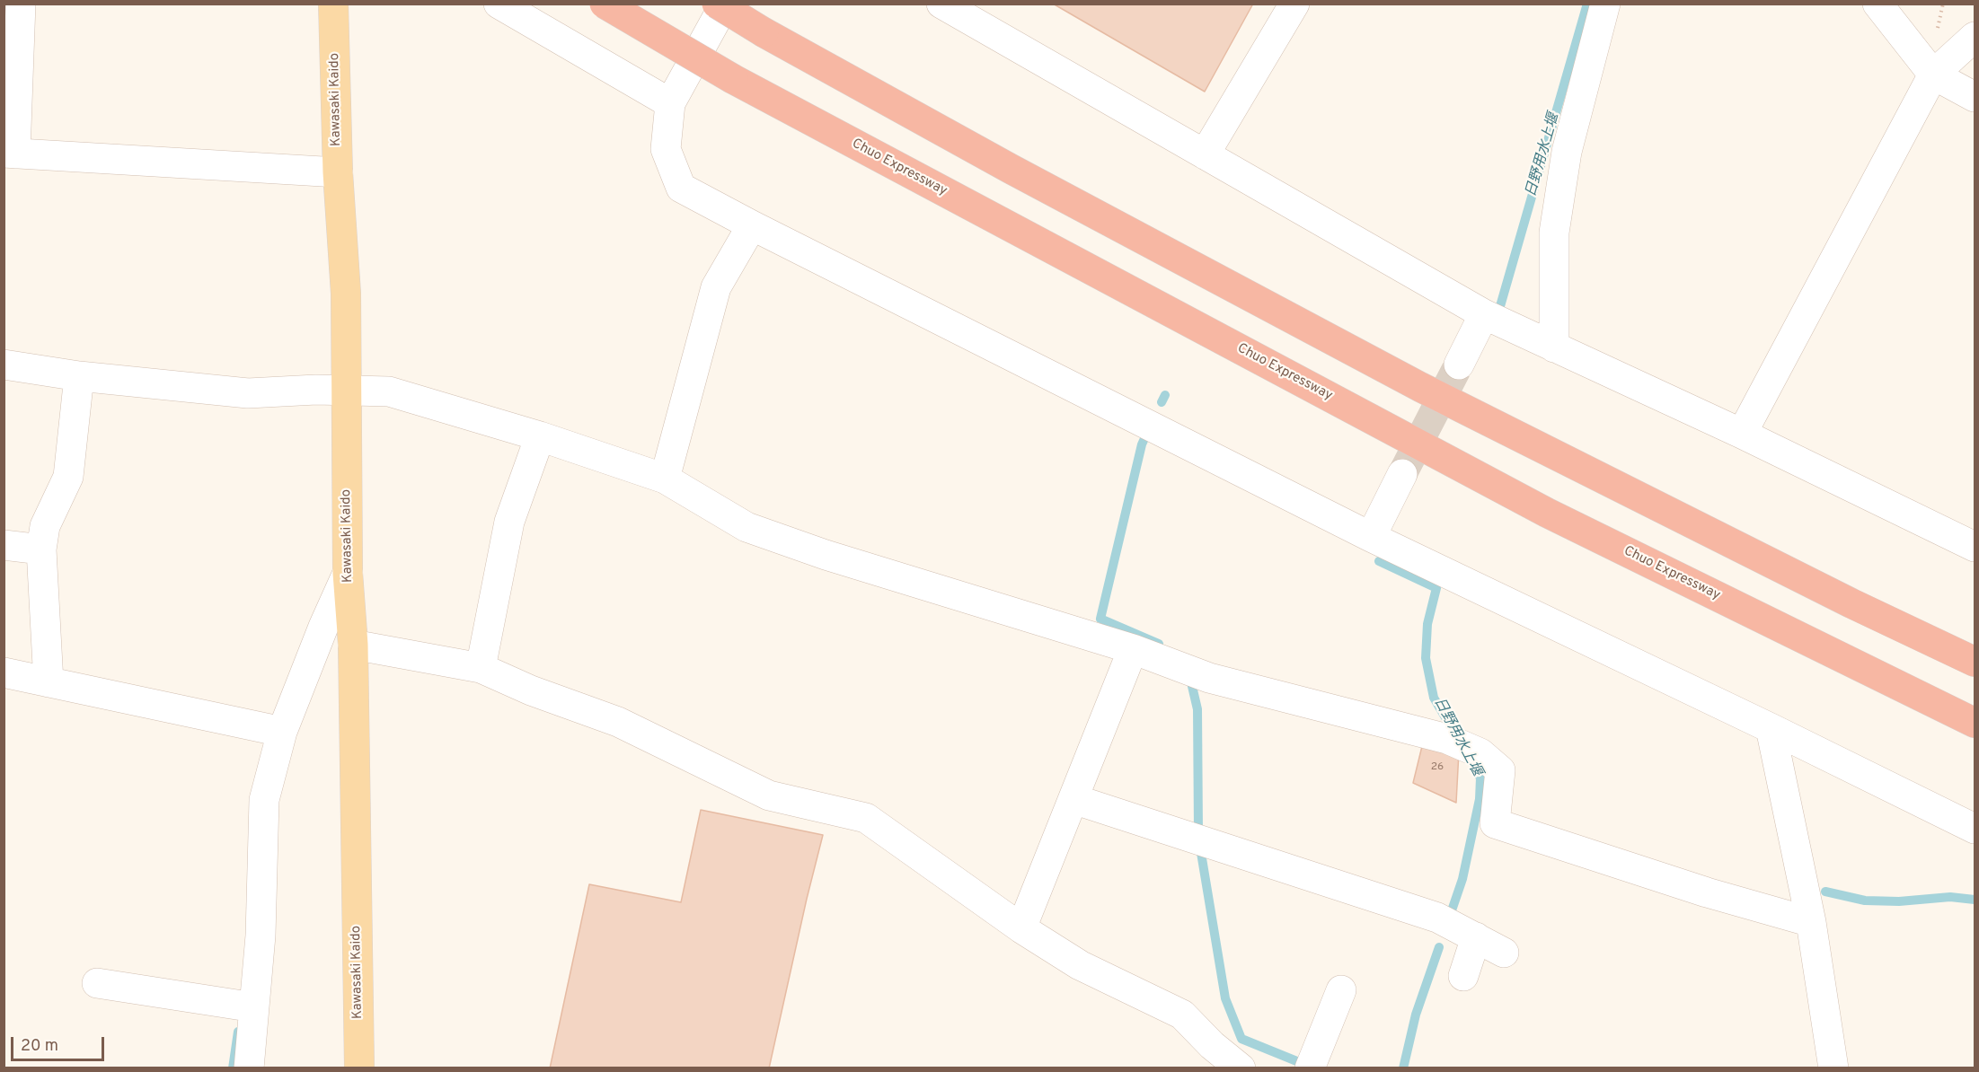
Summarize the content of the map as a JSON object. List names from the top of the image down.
{
  "streets": {
    "highway": ["Chuo Expressway"],
    "main road": ["Kawasaki Kaido"]
  },
  "water": ["日野用水上堰"],
  "house_numbers": ["26"],
  "scale_bar": "20 m"
}
